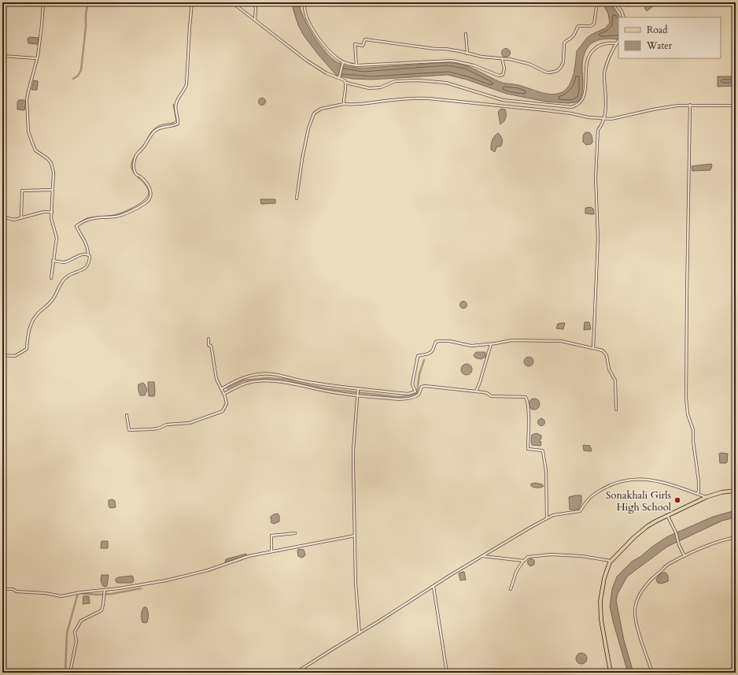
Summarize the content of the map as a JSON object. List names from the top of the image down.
{
  "places": ["Sonakhali Girls High School"],
  "legend": ["Road", "Water"]
}
